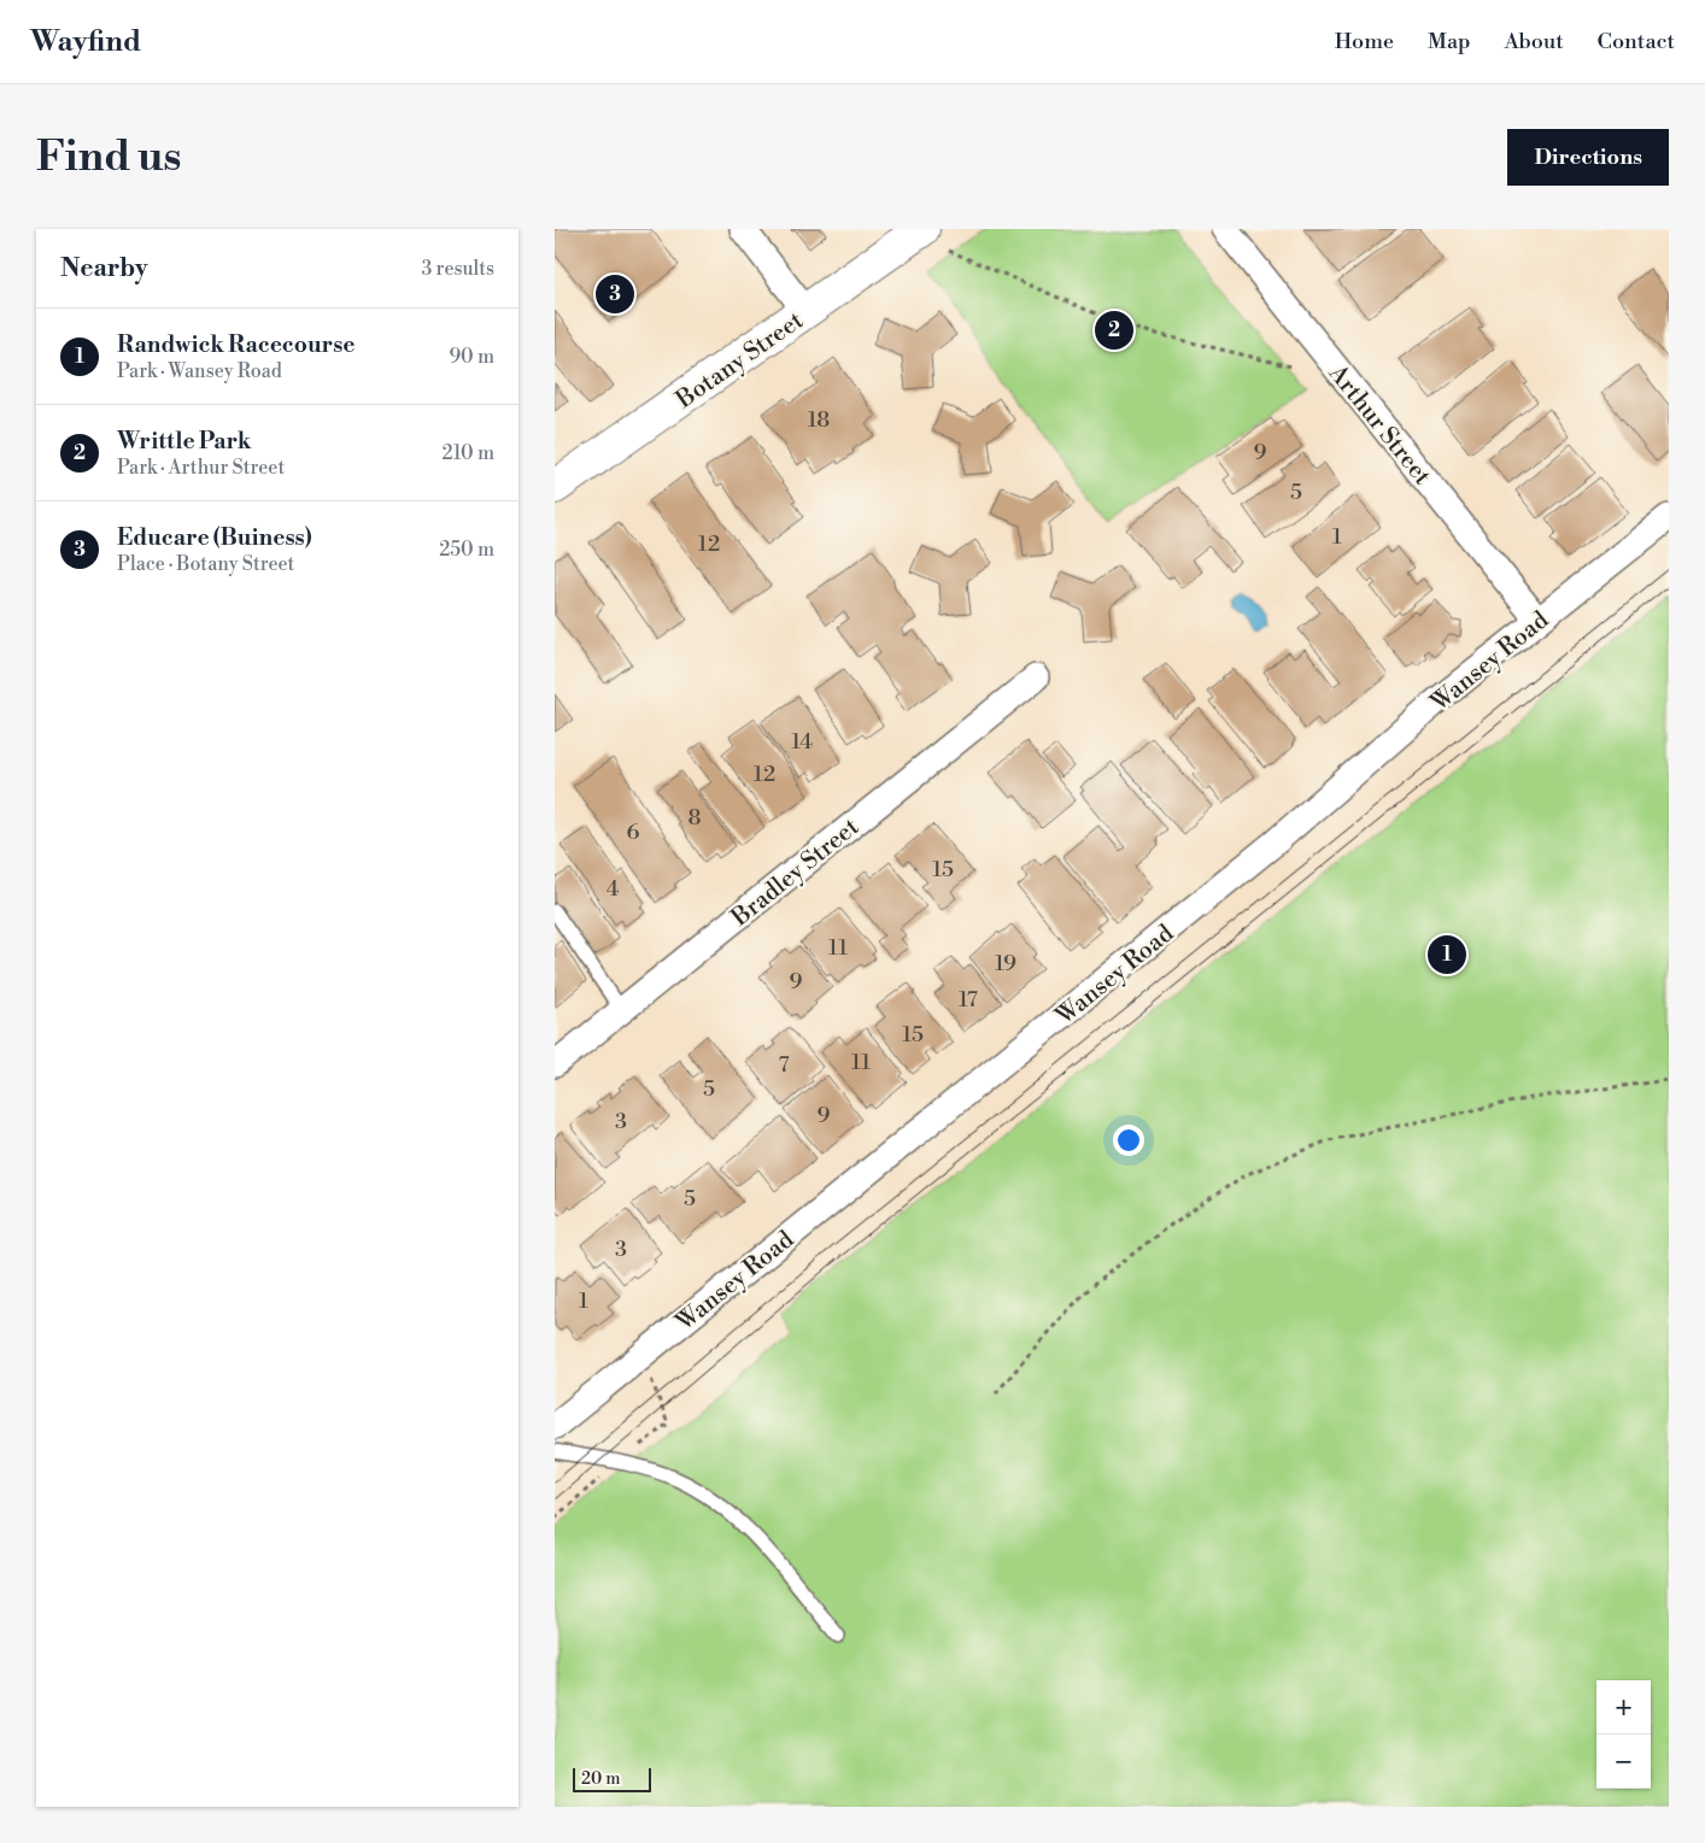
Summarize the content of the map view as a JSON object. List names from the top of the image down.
{
  "streets": {
    "street": [
      "Botany Street",
      "Arthur Street",
      "Wansey Road",
      "Bradley Street"
    ]
  },
  "crossings": [
    ["Arthur Street", "Wansey Road"]
  ],
  "house_numbers": [
    "18",
    "9",
    "5",
    "1",
    "12",
    "14",
    "12",
    "8",
    "6",
    "15",
    "4",
    "11",
    "19",
    "9",
    "17",
    "15",
    "11",
    "7",
    "5",
    "9",
    "3",
    "5",
    "3",
    "1"
  ],
  "scale_bar": "20 m",
  "page": {
    "header": "Wayfind",
    "nav": [
      "Home",
      "Map",
      "About",
      "Contact"
    ],
    "buttons": "Directions",
    "title": "Find us",
    "heading": ["Nearby", "3 results"],
    "pins": ["3", "2", "1"],
    "list": [
      {
        "mark": "1",
        "name": "Randwick Racecourse",
        "note": "Park · Wansey Road",
        "value": "90 m"
      },
      {
        "mark": "2",
        "name": "Writtle Park",
        "note": "Park · Arthur Street",
        "value": "210 m"
      },
      {
        "mark": "3",
        "name": "Educare (Buiness)",
        "note": "Place · Botany Street",
        "value": "250 m"
      }
    ],
    "map_buttons": ["+", "−"],
    "scale": "20 m"
  }
}
